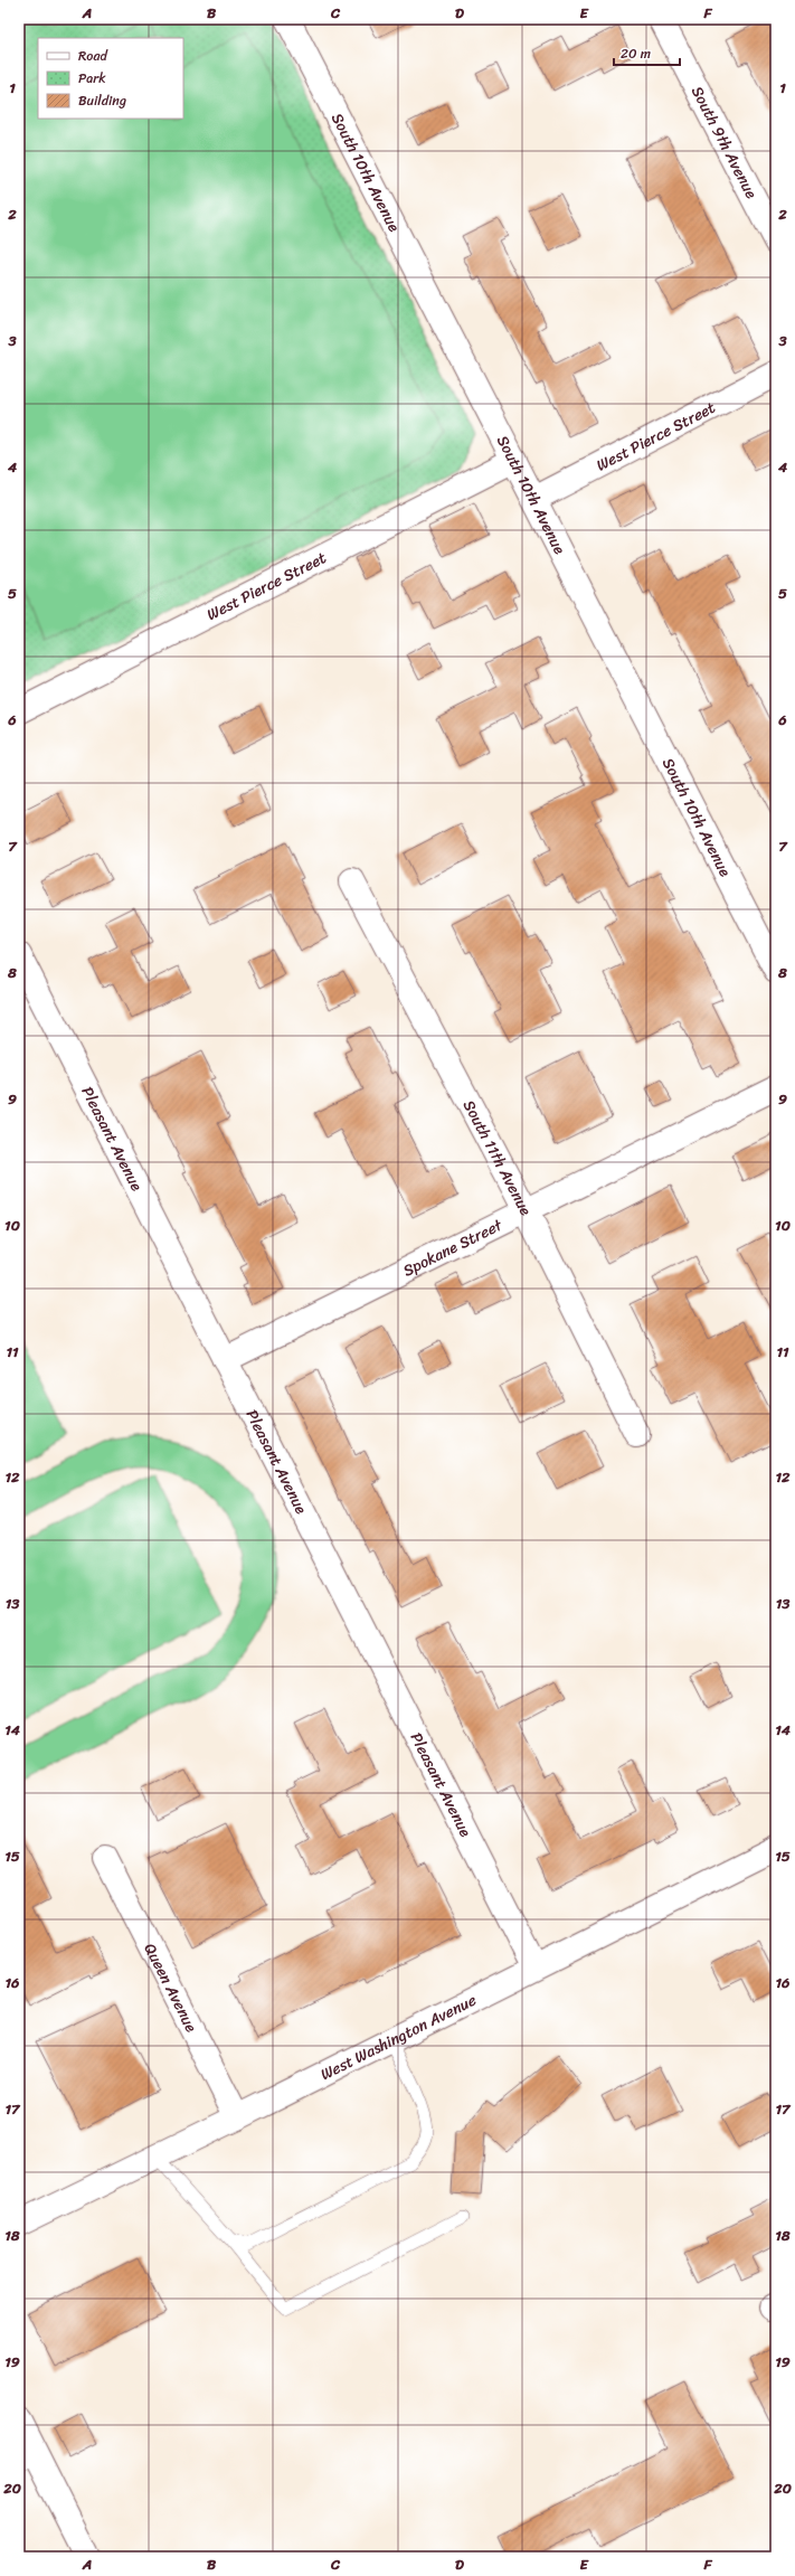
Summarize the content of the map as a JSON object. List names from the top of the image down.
{
  "streets": {
    "street": [
      "South 9th Avenue",
      "South 10th Avenue",
      "West Pierce Street",
      "Pleasant Avenue",
      "South 11th Avenue",
      "Spokane Street",
      "Queen Avenue",
      "West Washington Avenue"
    ]
  },
  "crossings": [
    ["South 10th Avenue", "West Pierce Street"],
    ["Pleasant Avenue", "Spokane Street"],
    ["Pleasant Avenue", "West Washington Avenue"],
    ["South 11th Avenue", "Spokane Street"],
    ["Queen Avenue", "West Washington Avenue"]
  ],
  "legend": ["Road", "Park", "Building"],
  "scale_bar": "20 m",
  "grid": {
    "columns": [
      "A",
      "B",
      "C",
      "D",
      "E",
      "F"
    ],
    "rows": [
      "1",
      "2",
      "3",
      "4",
      "5",
      "6",
      "7",
      "8",
      "9",
      "10",
      "11",
      "12",
      "13",
      "14",
      "15",
      "16",
      "17",
      "18",
      "19",
      "20"
    ]
  }
}
